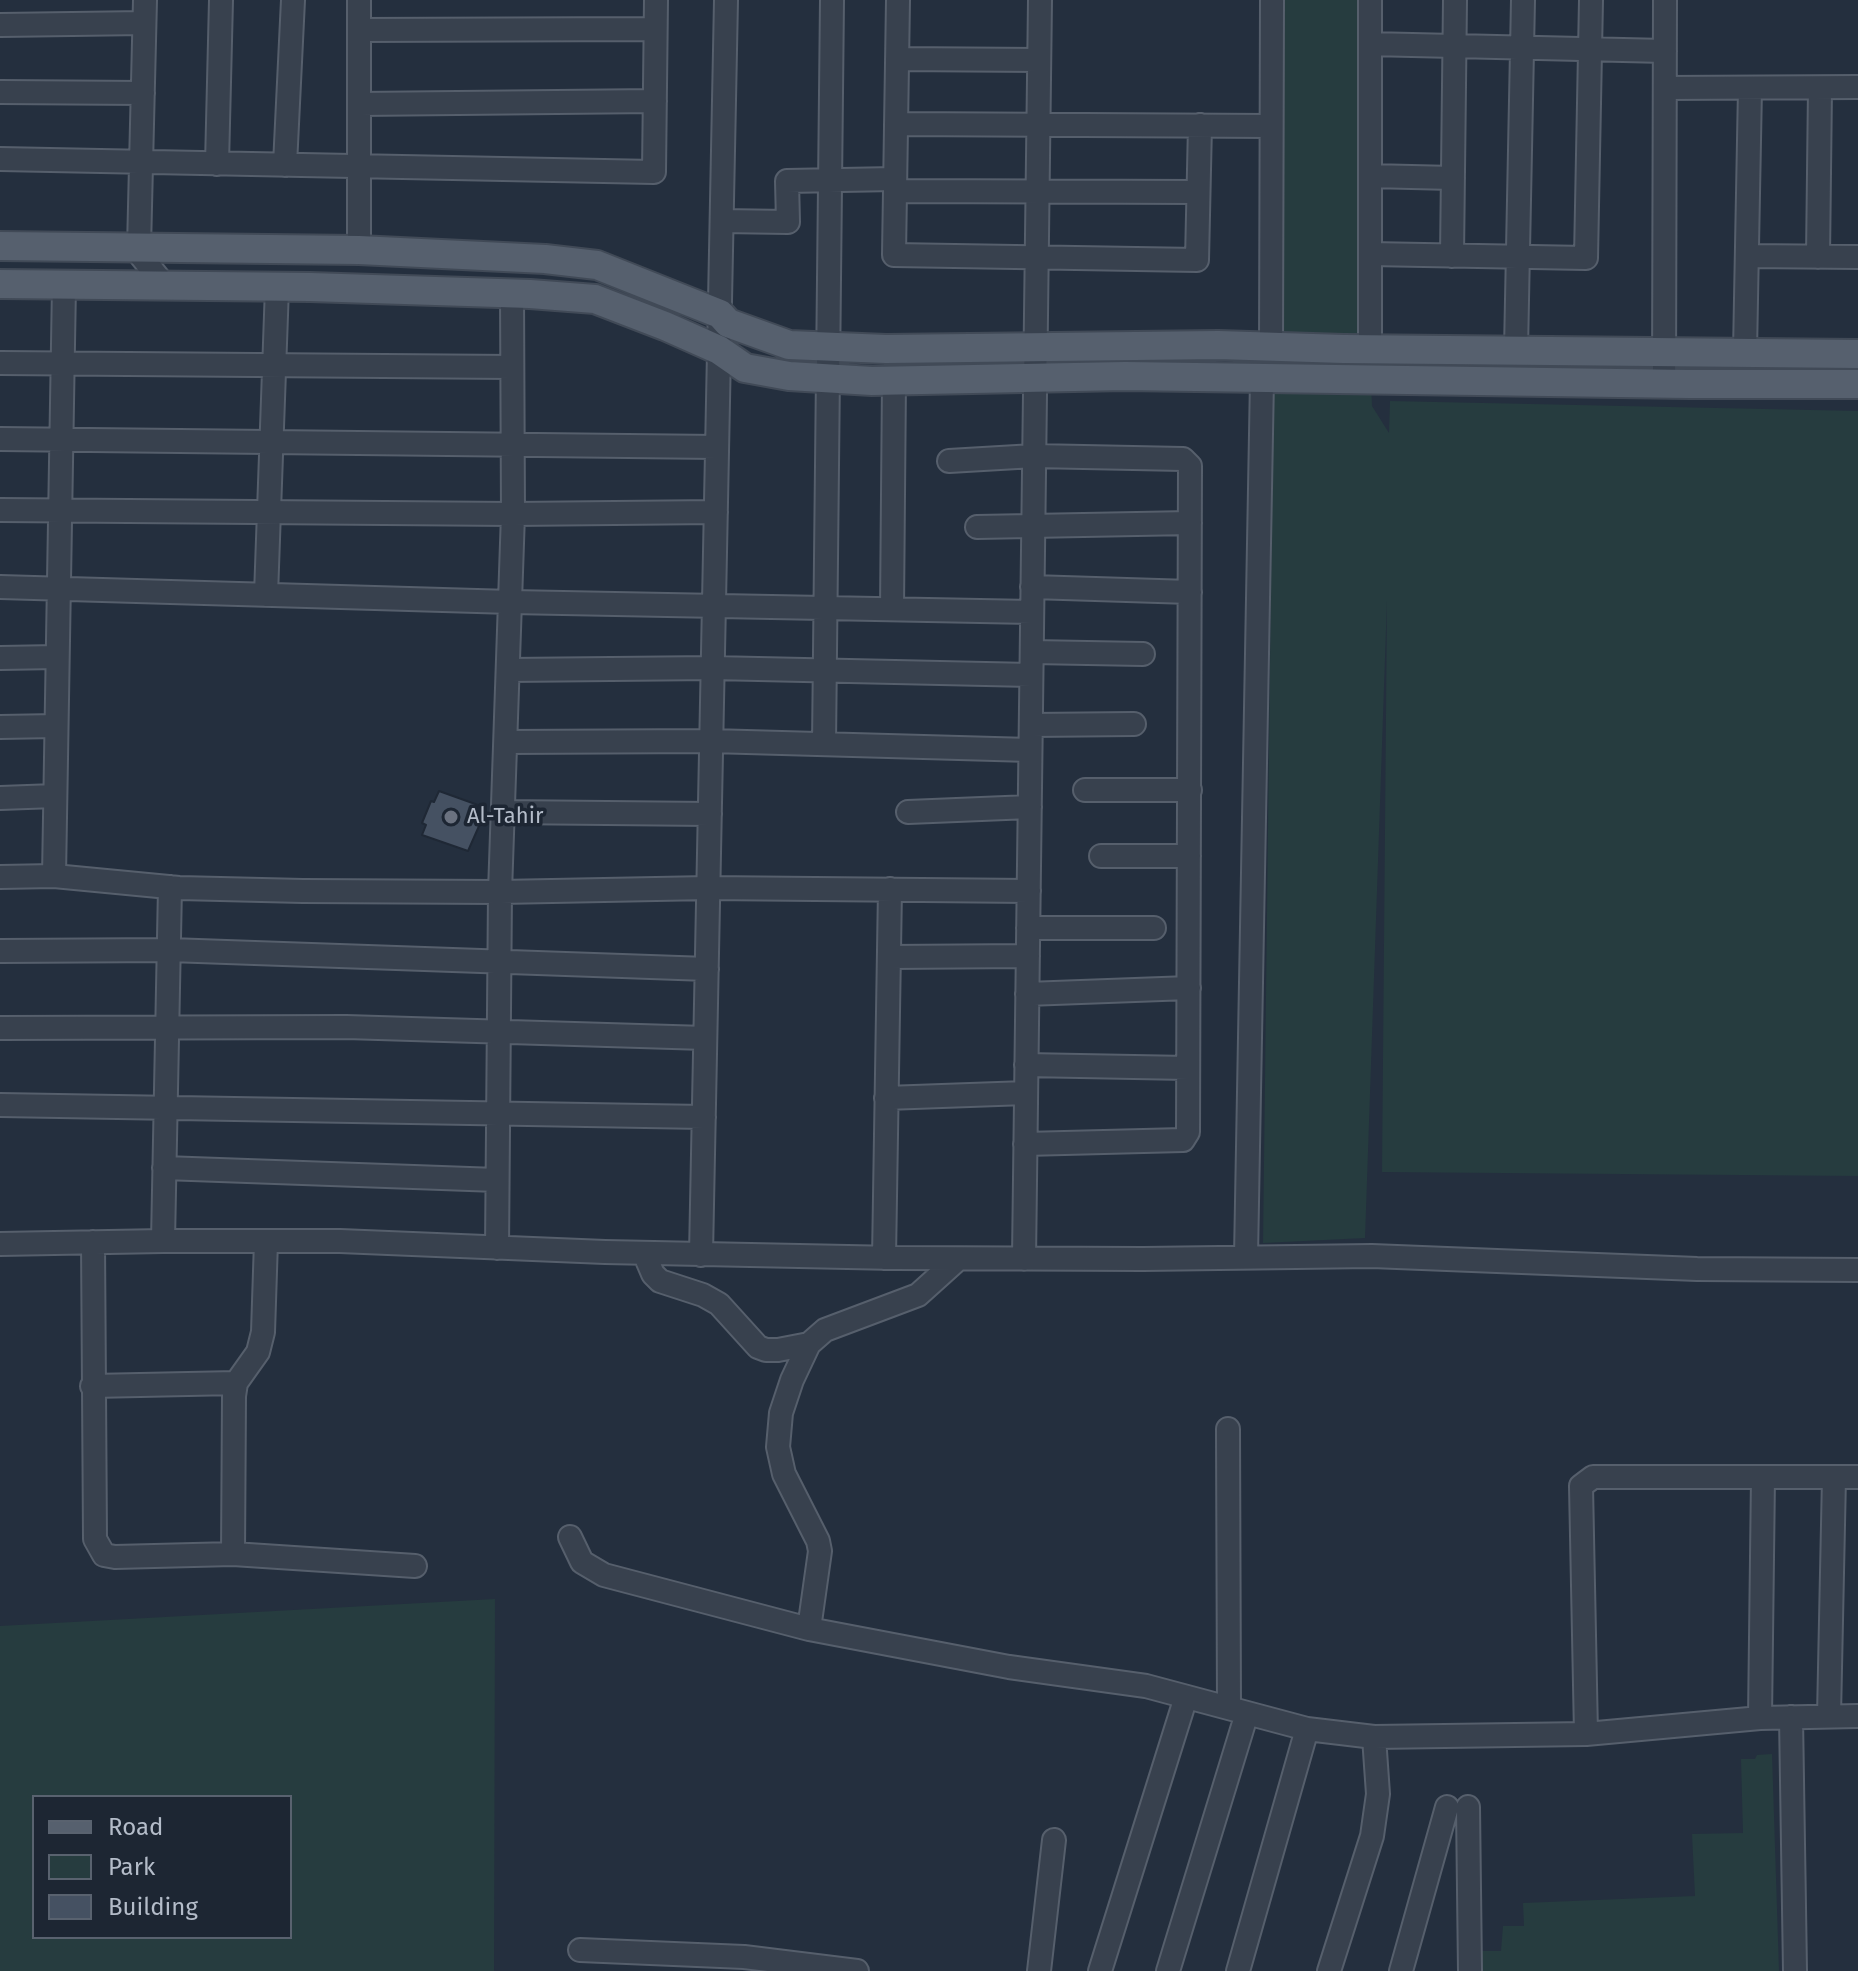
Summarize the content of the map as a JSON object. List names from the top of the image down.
{
  "places": ["Al-Tahir"],
  "legend": ["Road", "Park", "Building"]
}
